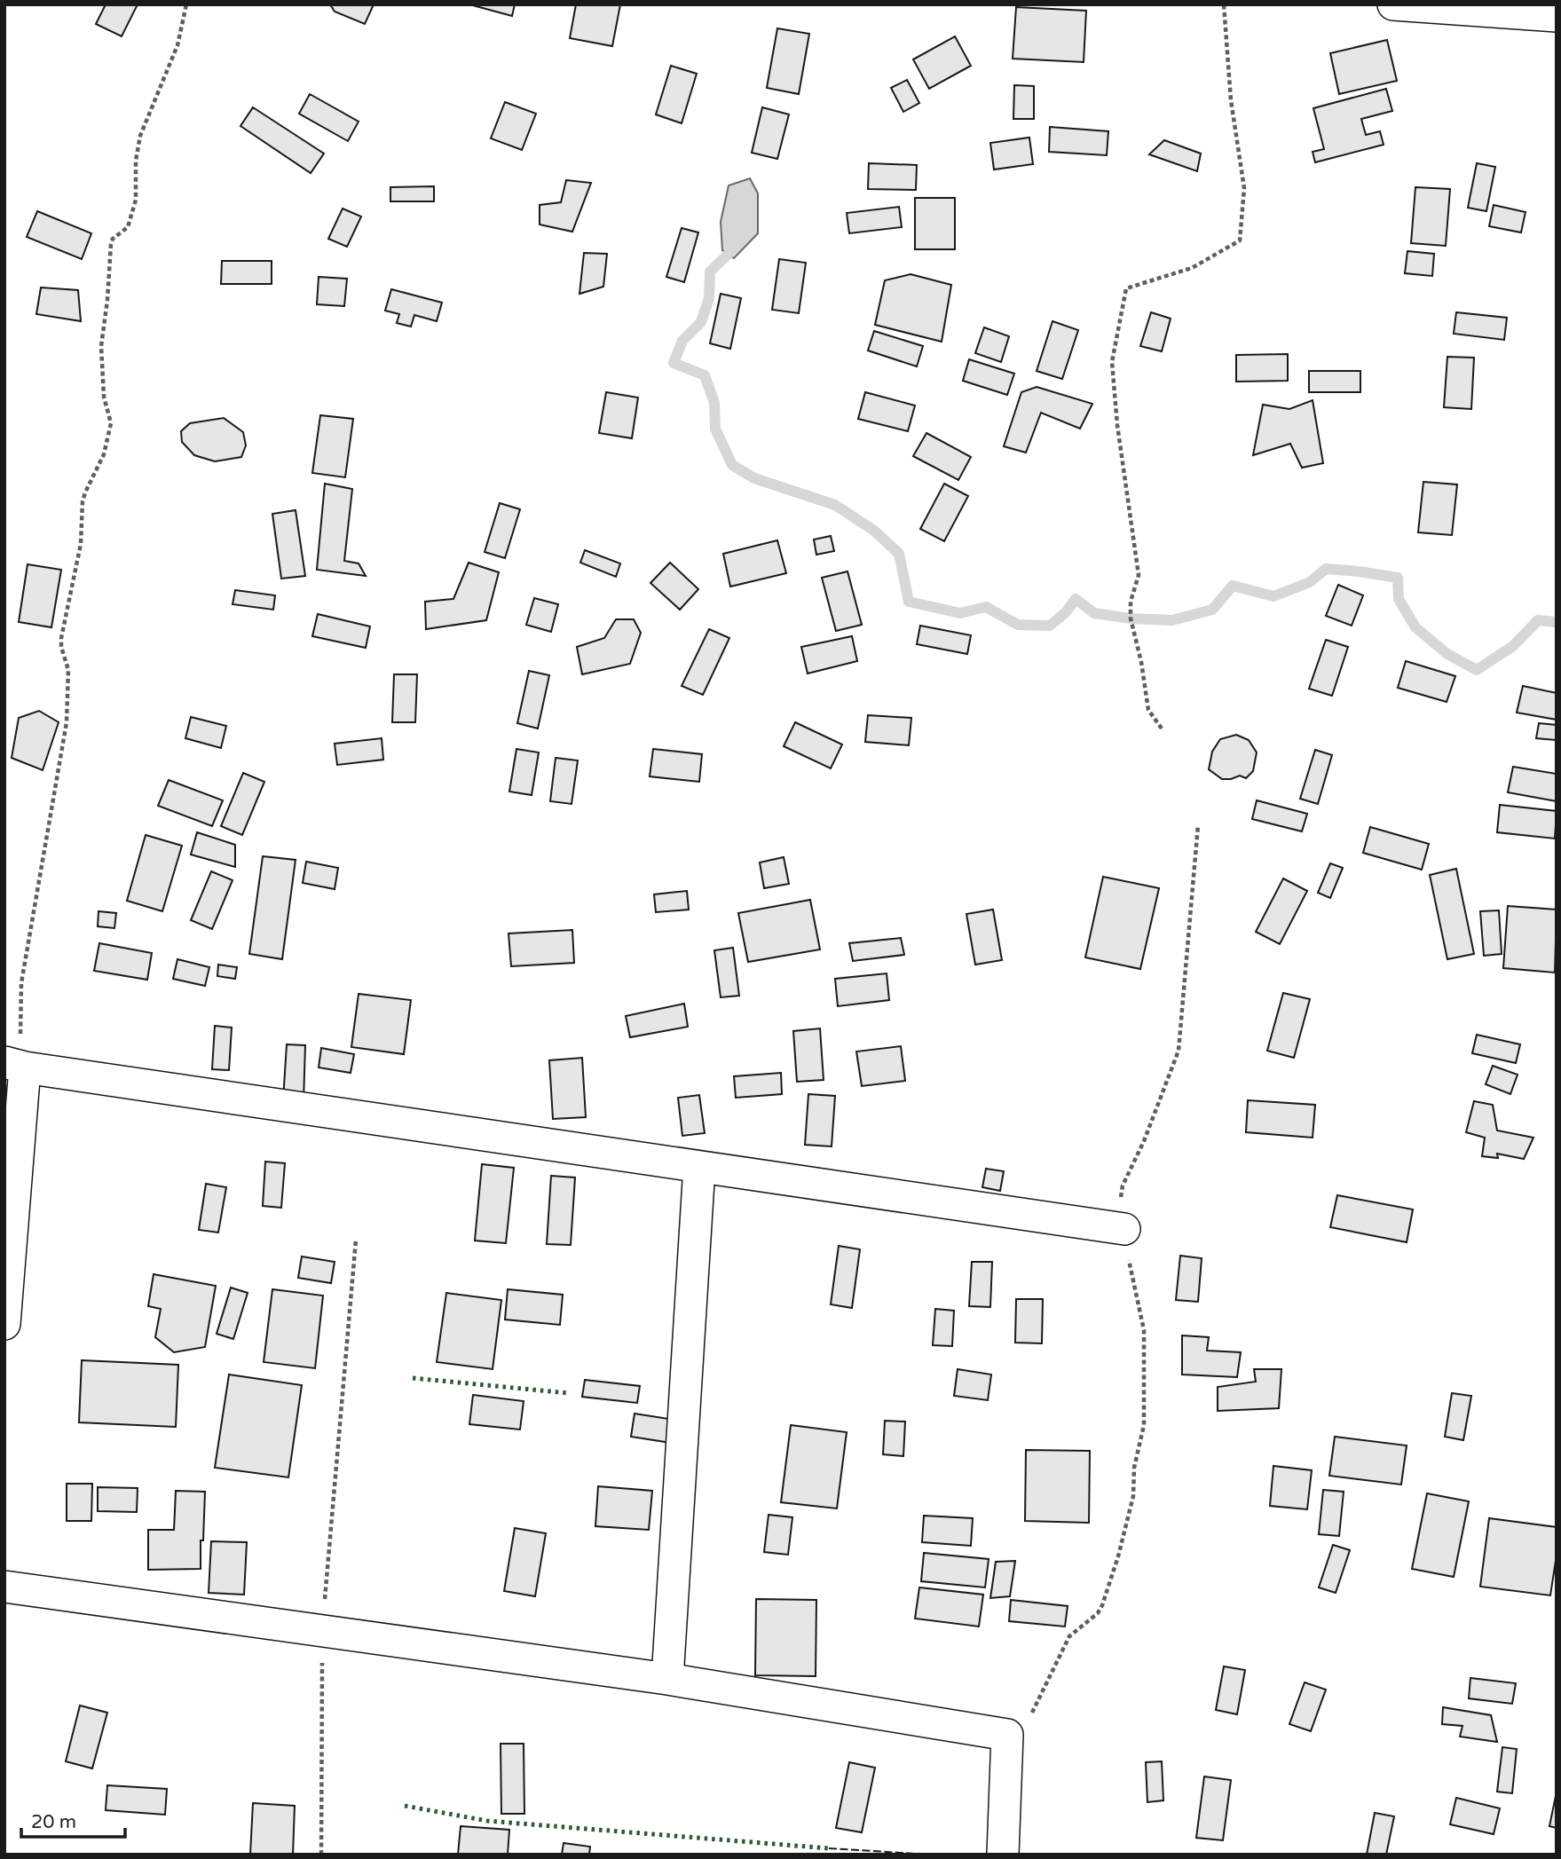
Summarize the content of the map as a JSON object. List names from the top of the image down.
{
  "scale_bar": "20 m"
}
